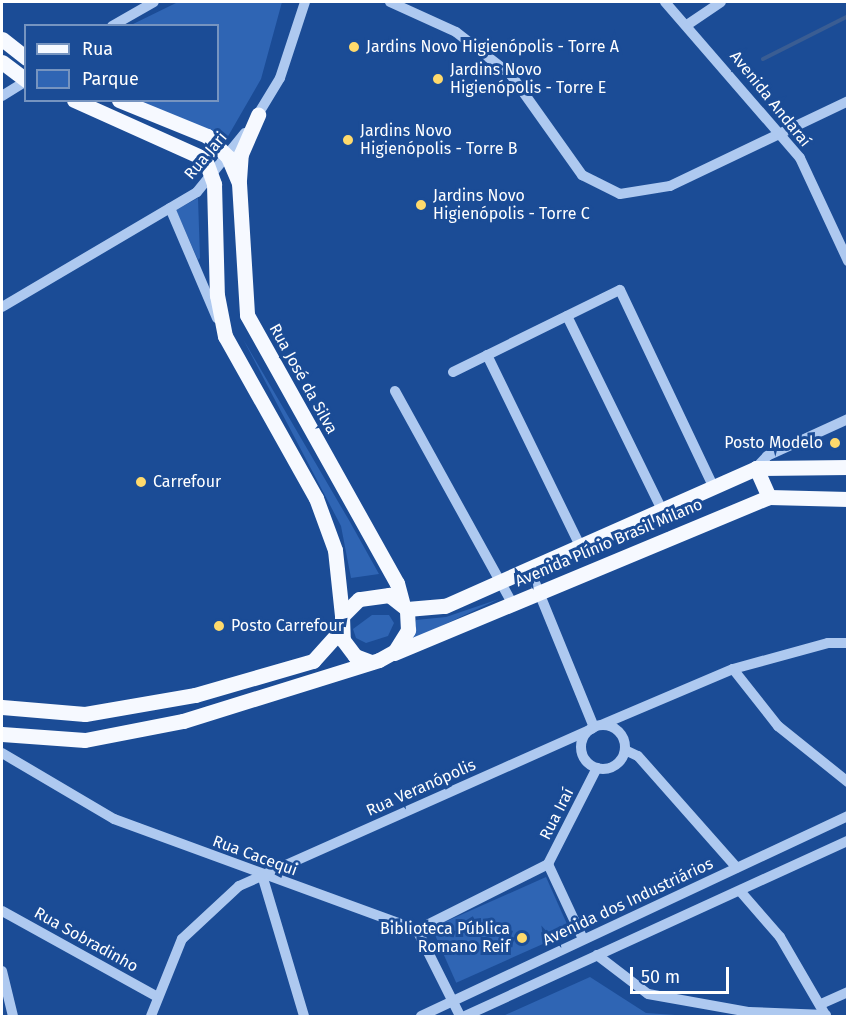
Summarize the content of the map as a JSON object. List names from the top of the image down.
{
  "streets": {
    "main road": ["Rua José da Silva", "Avenida Plínio Brasil Milano"],
    "street": [
      "Avenida Andaraí",
      "Rua Jari",
      "Rua Veranópolis",
      "Rua Iraí",
      "Rua Cacequi",
      "Avenida dos Industriários",
      "Rua Sobradinho"
    ]
  },
  "crossings": [
    ["Rua Jari", "Rua José da Silva"],
    ["Rua José da Silva", "Avenida Plínio Brasil Milano"],
    ["Rua Veranópolis", "Rua Iraí"],
    ["Rua Veranópolis", "Rua Cacequi"],
    ["Rua Veranópolis", "Rua Sobradinho"],
    ["Rua Iraí", "Avenida dos Industriários"]
  ],
  "places": [
    "Jardins Novo Higienópolis - Torre A",
    "Jardins Novo Higienópolis - Torre E",
    "Jardins Novo Higienópolis - Torre B",
    "Jardins Novo Higienópolis - Torre C",
    "Posto Modelo",
    "Carrefour",
    "Posto Carrefour",
    "Biblioteca Pública Romano Reif"
  ],
  "legend": ["Rua", "Parque"],
  "scale_bar": "50 m"
}
